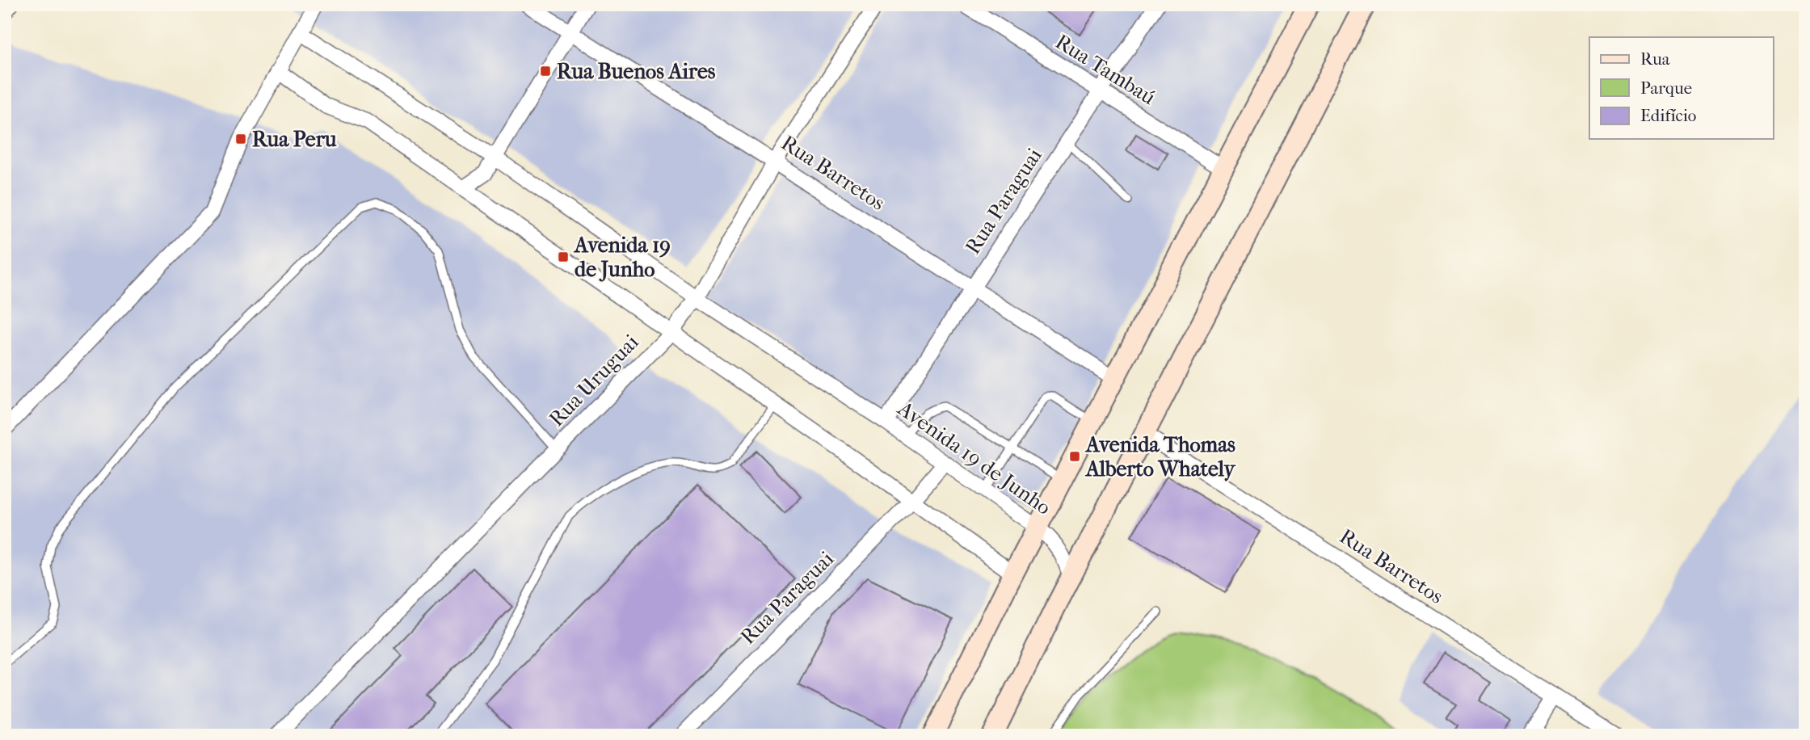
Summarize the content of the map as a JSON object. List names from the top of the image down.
{
  "streets": {
    "street": [
      "Rua Tambaú",
      "Rua Barretos",
      "Rua Paraguai",
      "Rua Uruguai",
      "Avenida 19 de Junho"
    ]
  },
  "crossings": [
    ["Rua Tambaú", "Rua Paraguai"],
    ["Rua Barretos", "Rua Paraguai"],
    ["Rua Barretos", "Rua Uruguai"],
    ["Rua Paraguai", "Avenida 19 de Junho"],
    ["Rua Uruguai", "Avenida 19 de Junho"]
  ],
  "places": {
    "transit": [
      "Rua Buenos Aires",
      "Rua Peru",
      "Avenida 19 de Junho",
      "Avenida Thomas Alberto Whately"
    ]
  },
  "legend": ["Rua", "Parque", "Edifício"]
}
